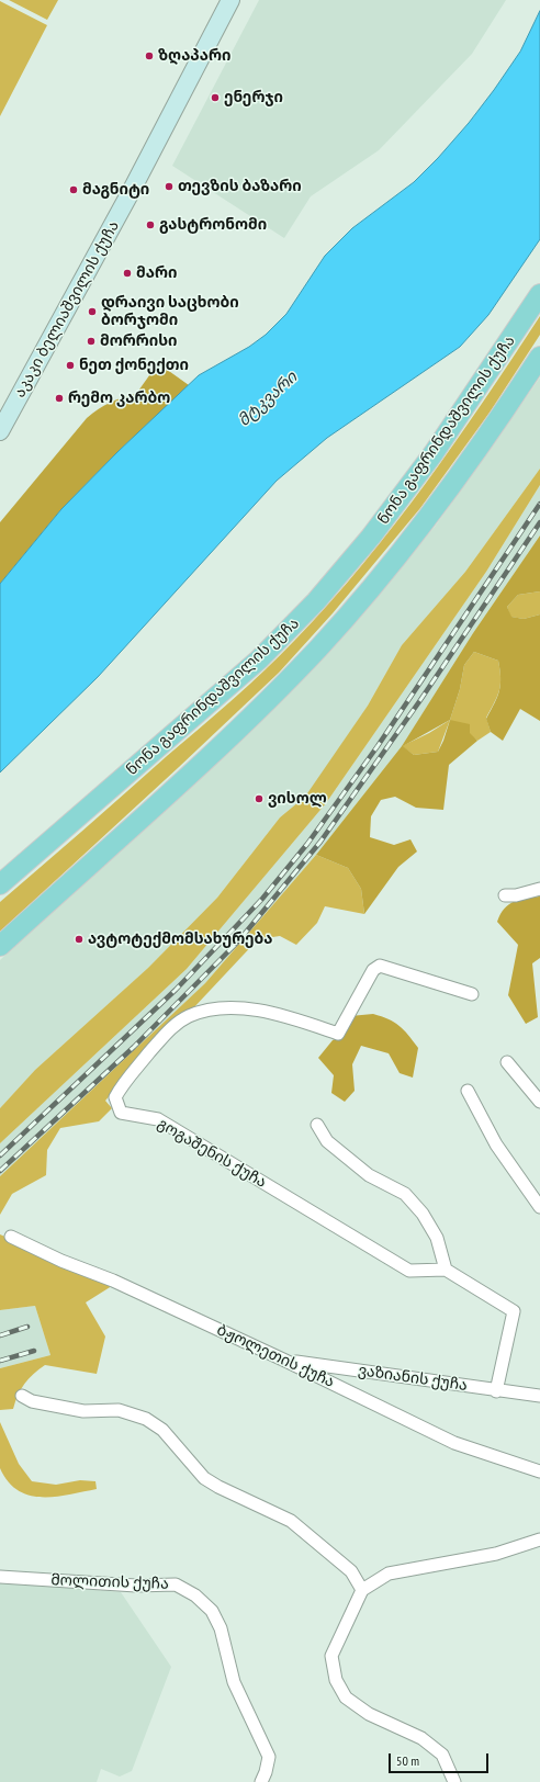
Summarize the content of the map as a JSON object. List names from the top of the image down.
{
  "streets": {
    "main road": ["აკაკი ბელიაშვილის ქუჩა", "ნონა გაფრინდაშვილის ქუჩა"],
    "street": [
      "გოგაშენის ქუჩა",
      "ბჟოლეთის ქუჩა",
      "ვაზიანის ქუჩა",
      "მოლითის ქუჩა"
    ]
  },
  "crossings": [
    ["ბჟოლეთის ქუჩა", "ვაზიანის ქუჩა"]
  ],
  "water": ["მტკვარი"],
  "places": [
    "ზღაპარი",
    "ენერჯი",
    "თევზის ბაზარი",
    "მაგნიტი",
    "გასტრონომი",
    "მარი",
    "დრაივი საცხობი ბორჯომი",
    "მორრისი",
    "ნეთ ქონექთი",
    "რემო კარბო",
    "ვისოლ",
    "ავტოტექმომსახურება"
  ],
  "scale_bar": "50 m"
}
